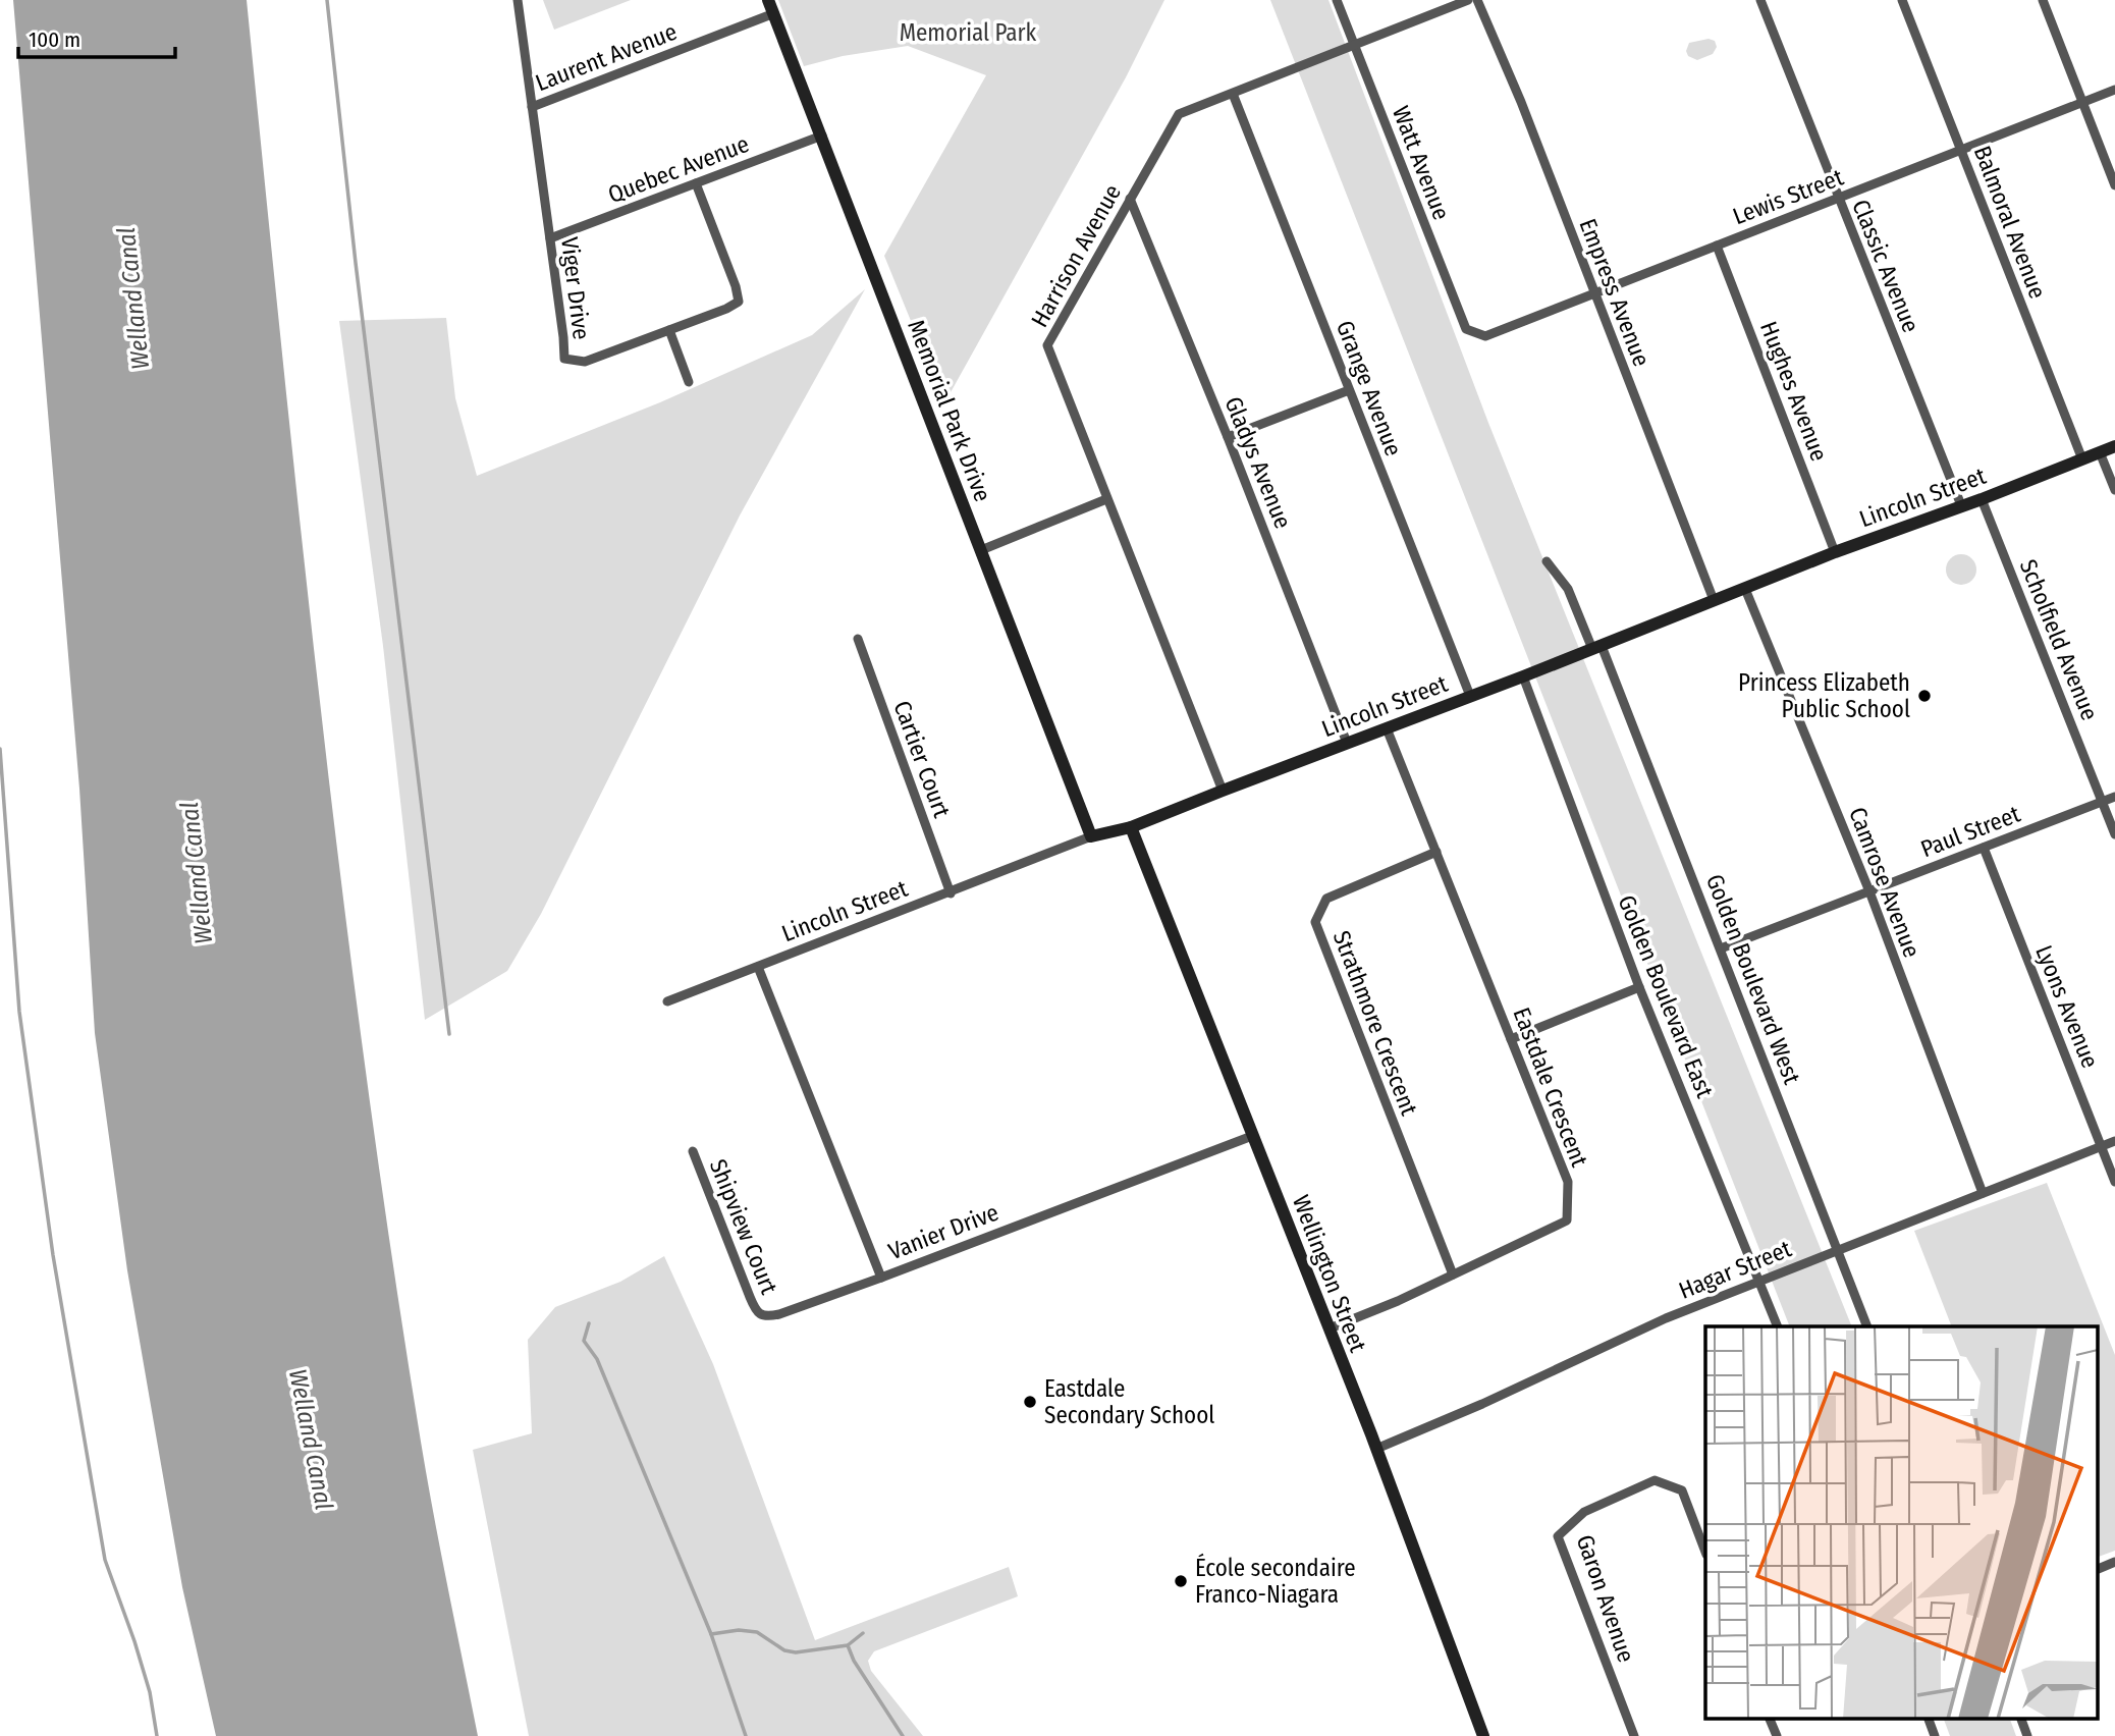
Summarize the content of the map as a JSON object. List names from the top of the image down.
{
  "streets": {
    "main road": ["Memorial Park Drive", "Lincoln Street", "Wellington Street"],
    "street": [
      "Laurent Avenue",
      "Watt Avenue",
      "Quebec Avenue",
      "Lewis Street",
      "Balmoral Avenue",
      "Harrison Avenue",
      "Classic Avenue",
      "Viger Drive",
      "Empress Avenue",
      "Grange Avenue",
      "Hughes Avenue",
      "Gladys Avenue",
      "Scholfield Avenue",
      "Cartier Court",
      "Paul Street",
      "Camrose Avenue",
      "Golden Boulevard West",
      "Golden Boulevard East",
      "Lyons Avenue",
      "Strathmore Crescent",
      "Eastdale Crescent",
      "Shipview Court",
      "Vanier Drive",
      "Hagar Street",
      "Garon Avenue"
    ]
  },
  "crossings": [
    ["Laurent Avenue", "Viger Drive"],
    ["Laurent Avenue", "Memorial Park Drive"],
    ["Watt Avenue", "Lewis Street"],
    ["Watt Avenue", "Harrison Avenue"],
    ["Quebec Avenue", "Viger Drive"],
    ["Quebec Avenue", "Memorial Park Drive"],
    ["Lewis Street", "Balmoral Avenue"],
    ["Lewis Street", "Classic Avenue"],
    ["Lewis Street", "Empress Avenue"],
    ["Lewis Street", "Hughes Avenue"],
    ["Balmoral Avenue", "Lincoln Street"],
    ["Harrison Avenue", "Grange Avenue"],
    ["Harrison Avenue", "Gladys Avenue"],
    ["Harrison Avenue", "Lincoln Street"],
    ["Classic Avenue", "Lincoln Street"],
    ["Empress Avenue", "Lincoln Street"],
    ["Grange Avenue", "Lincoln Street"],
    ["Hughes Avenue", "Lincoln Street"],
    ["Memorial Park Drive", "Lincoln Street"],
    ["Gladys Avenue", "Lincoln Street"],
    ["Lincoln Street", "Scholfield Avenue"],
    ["Lincoln Street", "Cartier Court"],
    ["Lincoln Street", "Camrose Avenue"],
    ["Lincoln Street", "Golden Boulevard West"],
    ["Lincoln Street", "Golden Boulevard East"],
    ["Lincoln Street", "Eastdale Crescent"],
    ["Lincoln Street", "Vanier Drive"],
    ["Lincoln Street", "Wellington Street"],
    ["Scholfield Avenue", "Paul Street"],
    ["Paul Street", "Camrose Avenue"],
    ["Paul Street", "Golden Boulevard West"],
    ["Paul Street", "Lyons Avenue"],
    ["Camrose Avenue", "Hagar Street"],
    ["Golden Boulevard West", "Hagar Street"],
    ["Golden Boulevard East", "Hagar Street"],
    ["Lyons Avenue", "Hagar Street"],
    ["Strathmore Crescent", "Eastdale Crescent"],
    ["Eastdale Crescent", "Wellington Street"],
    ["Shipview Court", "Vanier Drive"],
    ["Vanier Drive", "Wellington Street"],
    ["Hagar Street", "Wellington Street"]
  ],
  "water": ["Welland Canal"],
  "parks": ["Memorial Park"],
  "places": ["Princess Elizabeth Public School", "Eastdale Secondary School", "École secondaire Franco-Niagara"],
  "scale_bar": "100 m"
}
